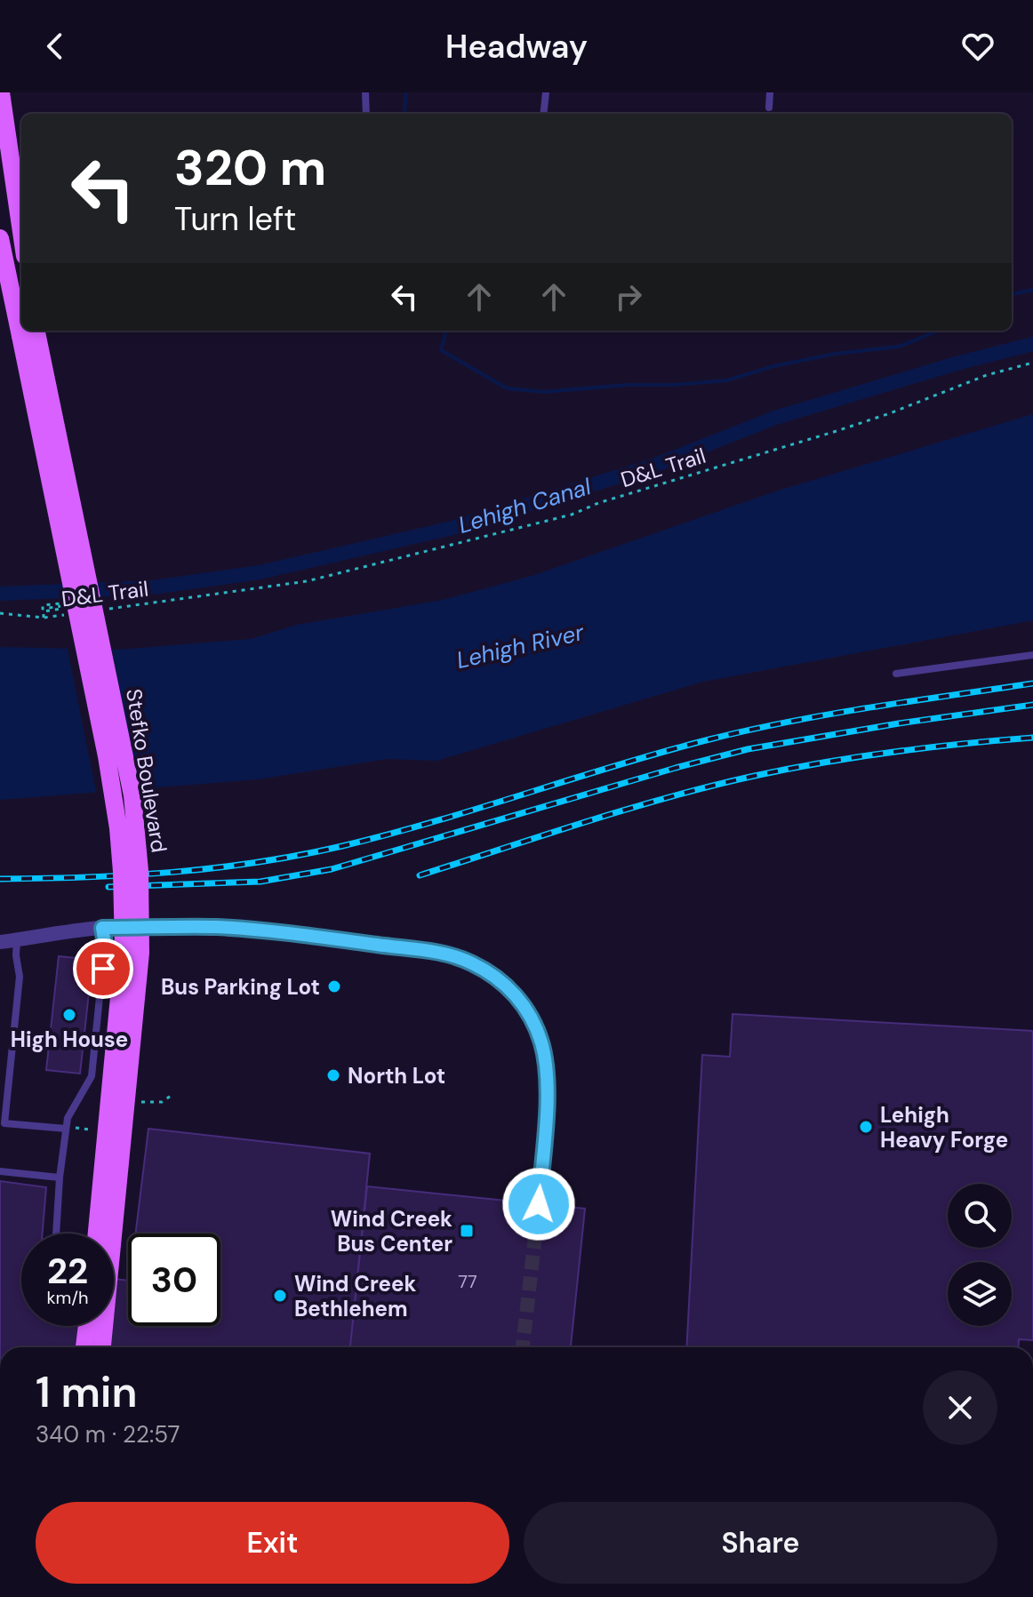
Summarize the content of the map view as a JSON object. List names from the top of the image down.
{
  "streets": {
    "main road": ["Stefko Boulevard"],
    "path": ["D&L Trail"]
  },
  "water": ["Lehigh Canal", "Lehigh River"],
  "places": {
    "other": [
      "Bus Parking Lot",
      "High House",
      "North Lot",
      "Lehigh Heavy Forge",
      "Wind Creek Bethlehem"
    ],
    "transit": ["Wind Creek Bus Center"]
  },
  "house_numbers": ["77"],
  "page": {
    "header": "Headway",
    "turn": ["320 m", "Turn left"],
    "speed": "22 km/h",
    "limit": "30",
    "heading": ["1 min", "340 m · 22:57"],
    "buttons": ["Exit", "Share"]
  }
}
